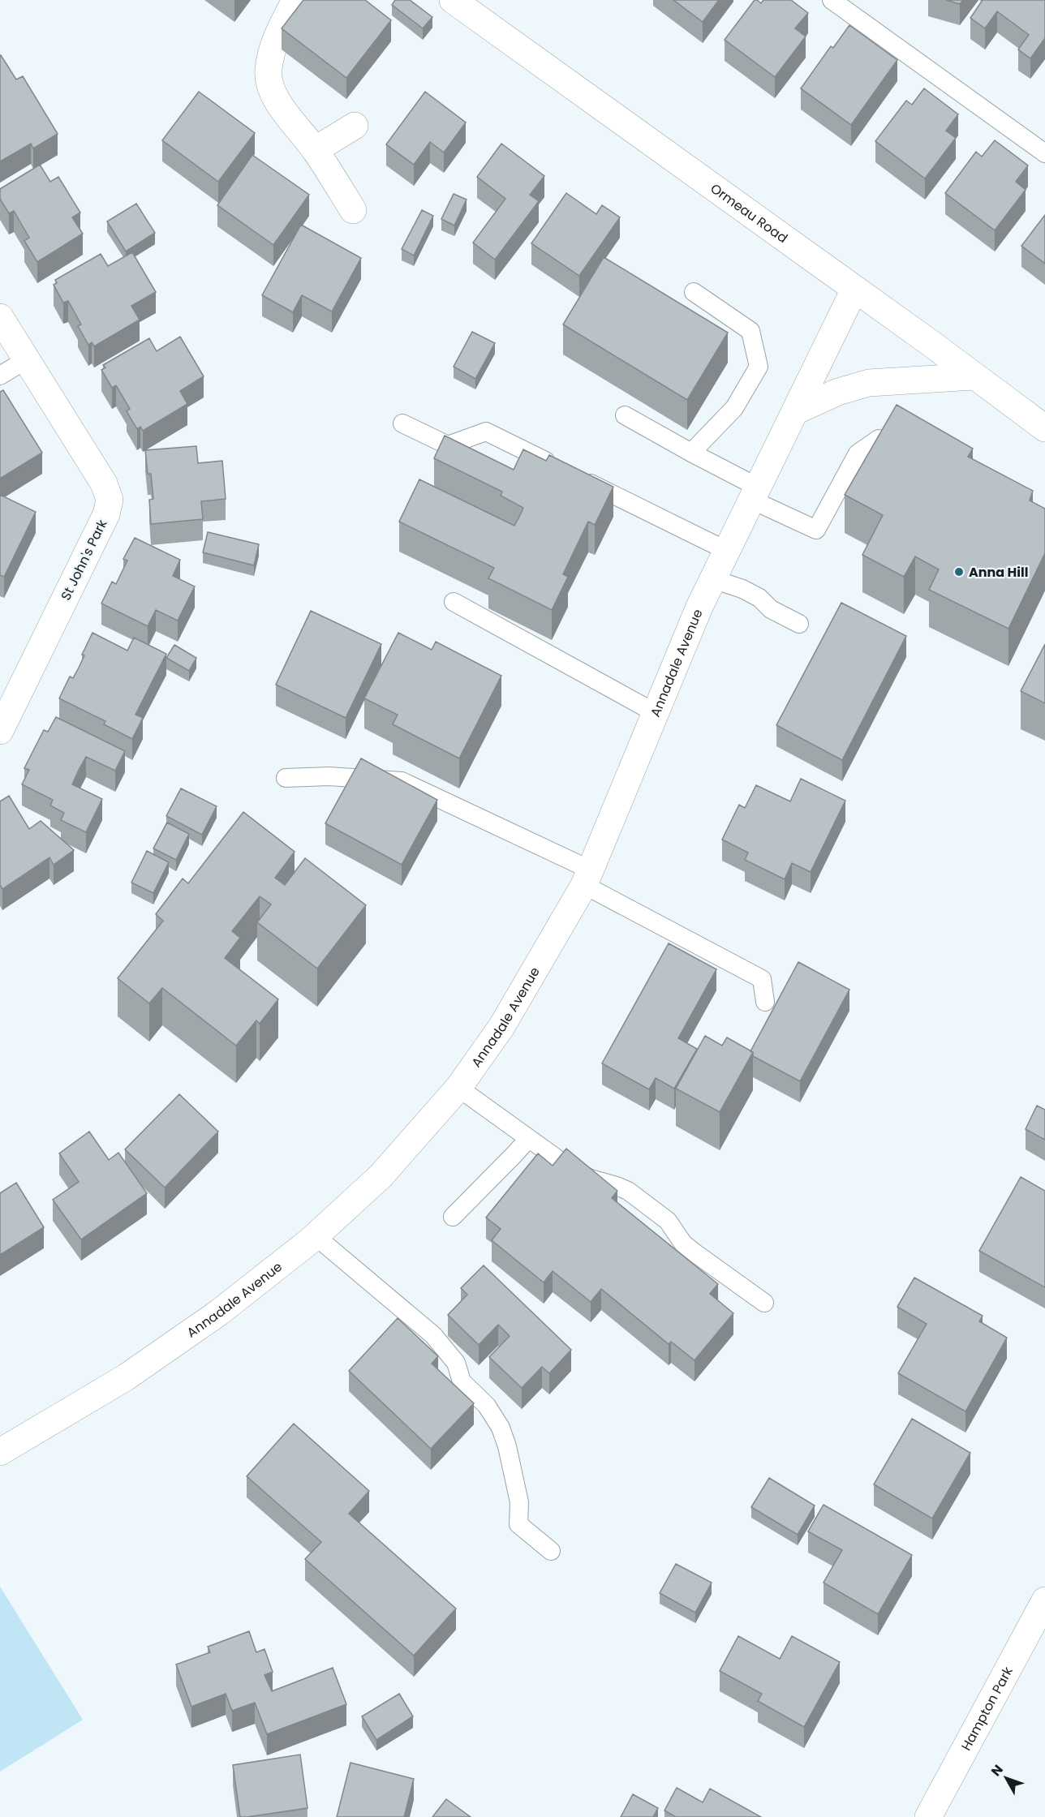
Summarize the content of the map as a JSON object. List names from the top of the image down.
{
  "streets": {
    "street": [
      "Ormeau Road",
      "St John's Park",
      "Annadale Avenue",
      "Hampton Park"
    ]
  },
  "crossings": [
    ["Ormeau Road", "Annadale Avenue"]
  ],
  "places": ["Anna Hill"],
  "north": "top left"
}
